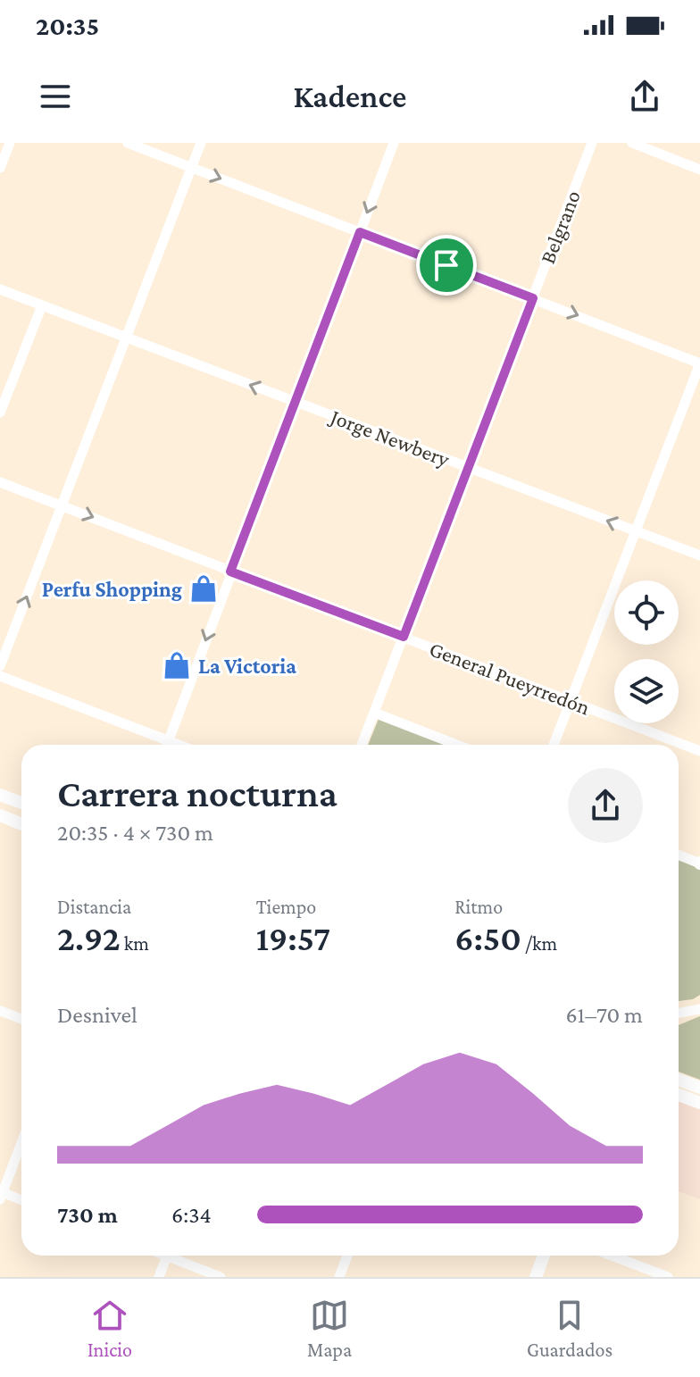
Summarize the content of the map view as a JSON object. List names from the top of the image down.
{
  "streets": {
    "street": ["Belgrano", "Jorge Newbery", "General Pueyrredón"]
  },
  "crossings": [
    ["Belgrano", "Jorge Newbery"],
    ["Belgrano", "General Pueyrredón"]
  ],
  "one_way": ["Jorge Newbery"],
  "places": {
    "shop": ["Perfu Shopping", "La Victoria"]
  },
  "page": {
    "status": "20:35",
    "header": "Kadence",
    "heading": ["Carrera nocturna", "20:35 · 4 × 730 m"],
    "stats": [
      ["Distancia", "2.92 km"],
      ["Tiempo", "19:57"],
      ["Ritmo", "6:50 /km"]
    ],
    "chart": ["Desnivel", "61–70 m"],
    "list": [
      {
        "name": "730 m",
        "note": "6:34"
      }
    ],
    "tabs": ["Inicio", "Mapa", "Guardados"]
  }
}
